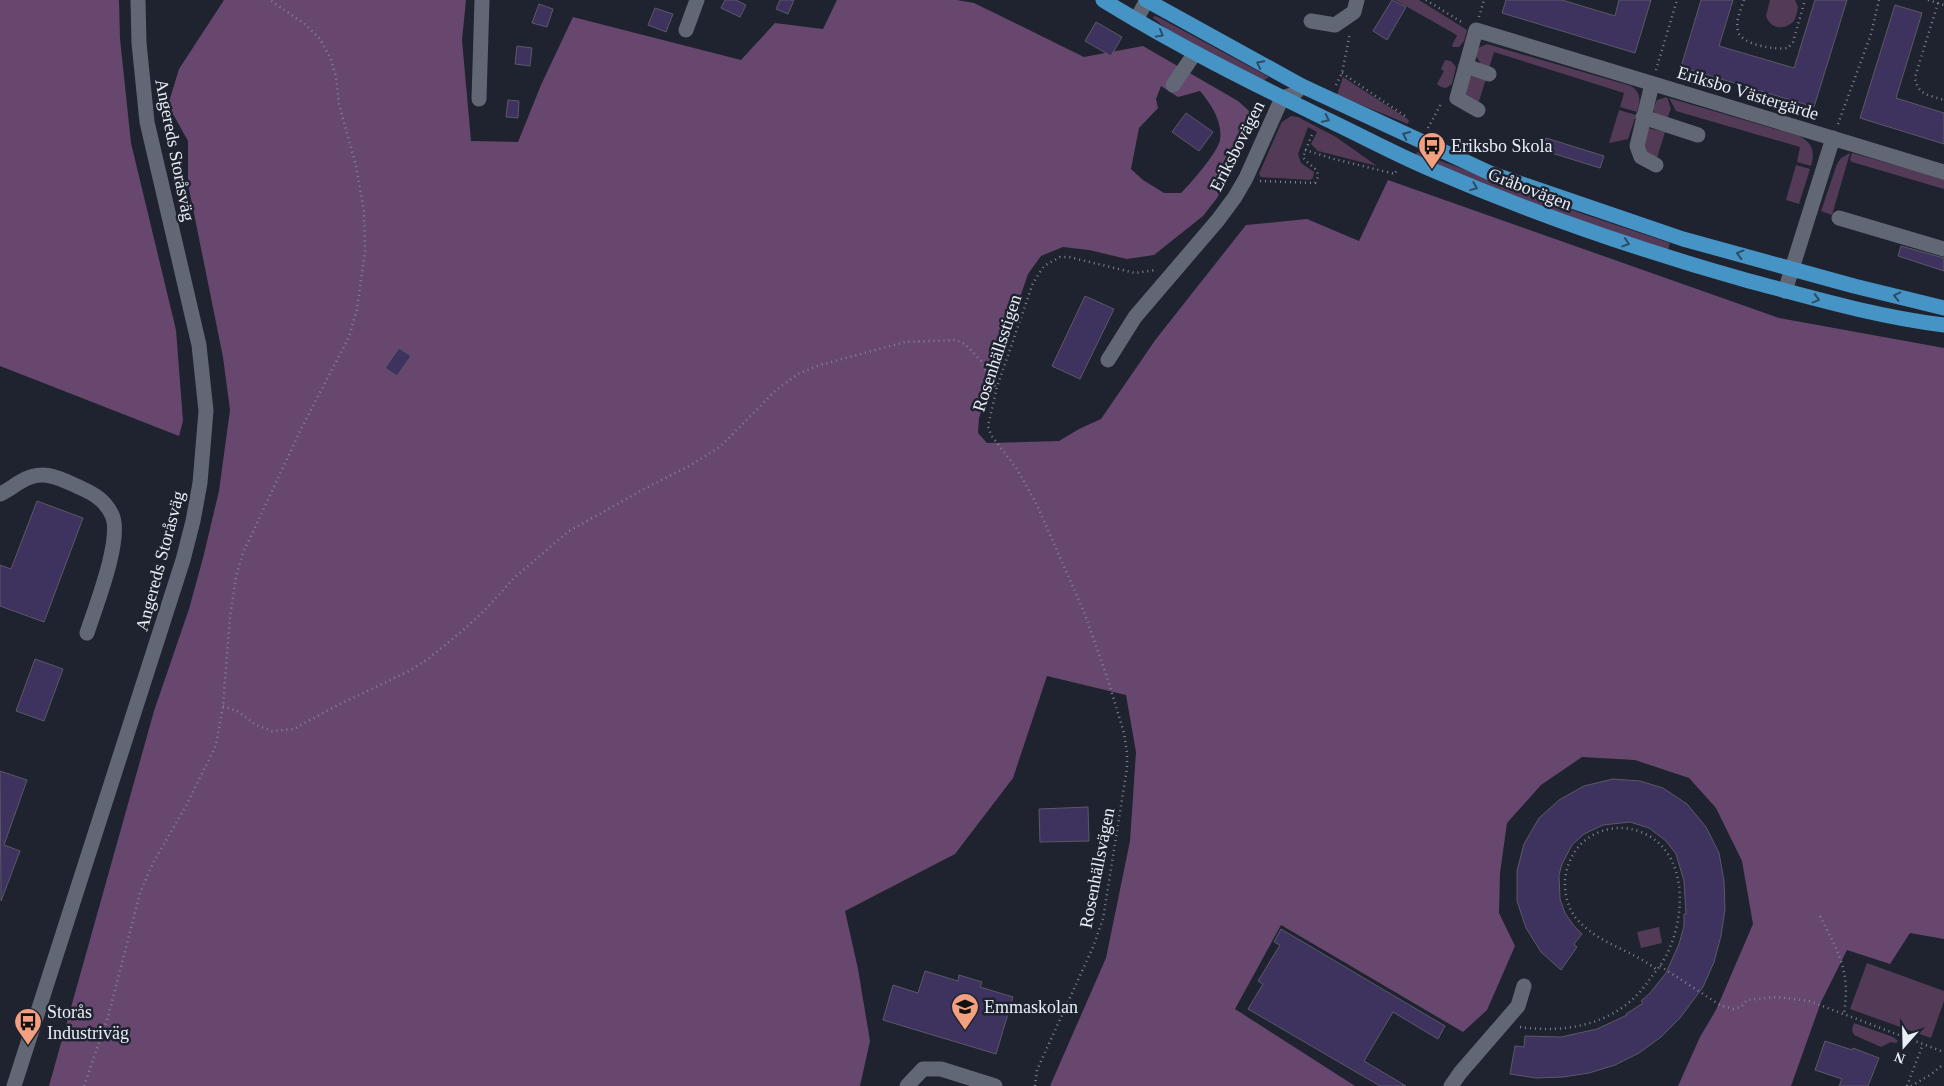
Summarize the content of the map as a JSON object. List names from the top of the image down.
{
  "streets": {
    "main road": ["Gråbovägen"],
    "street": ["Eriksbo Västergärde", "Eriksbovägen", "Angereds Storåsväg"],
    "path": ["Rosenhällsstigen", "Rosenhällsvägen"]
  },
  "crossings": [
    ["Eriksbo Västergärde", "Gråbovägen"],
    ["Eriksbovägen", "Gråbovägen"],
    ["Eriksbovägen", "Rosenhällsstigen"],
    ["Rosenhällsstigen", "Rosenhällsvägen"]
  ],
  "places": {
    "bus stop": ["Eriksbo Skola", "Storås Industriväg"],
    "school or university": ["Emmaskolan"]
  },
  "north": "bottom"
}
